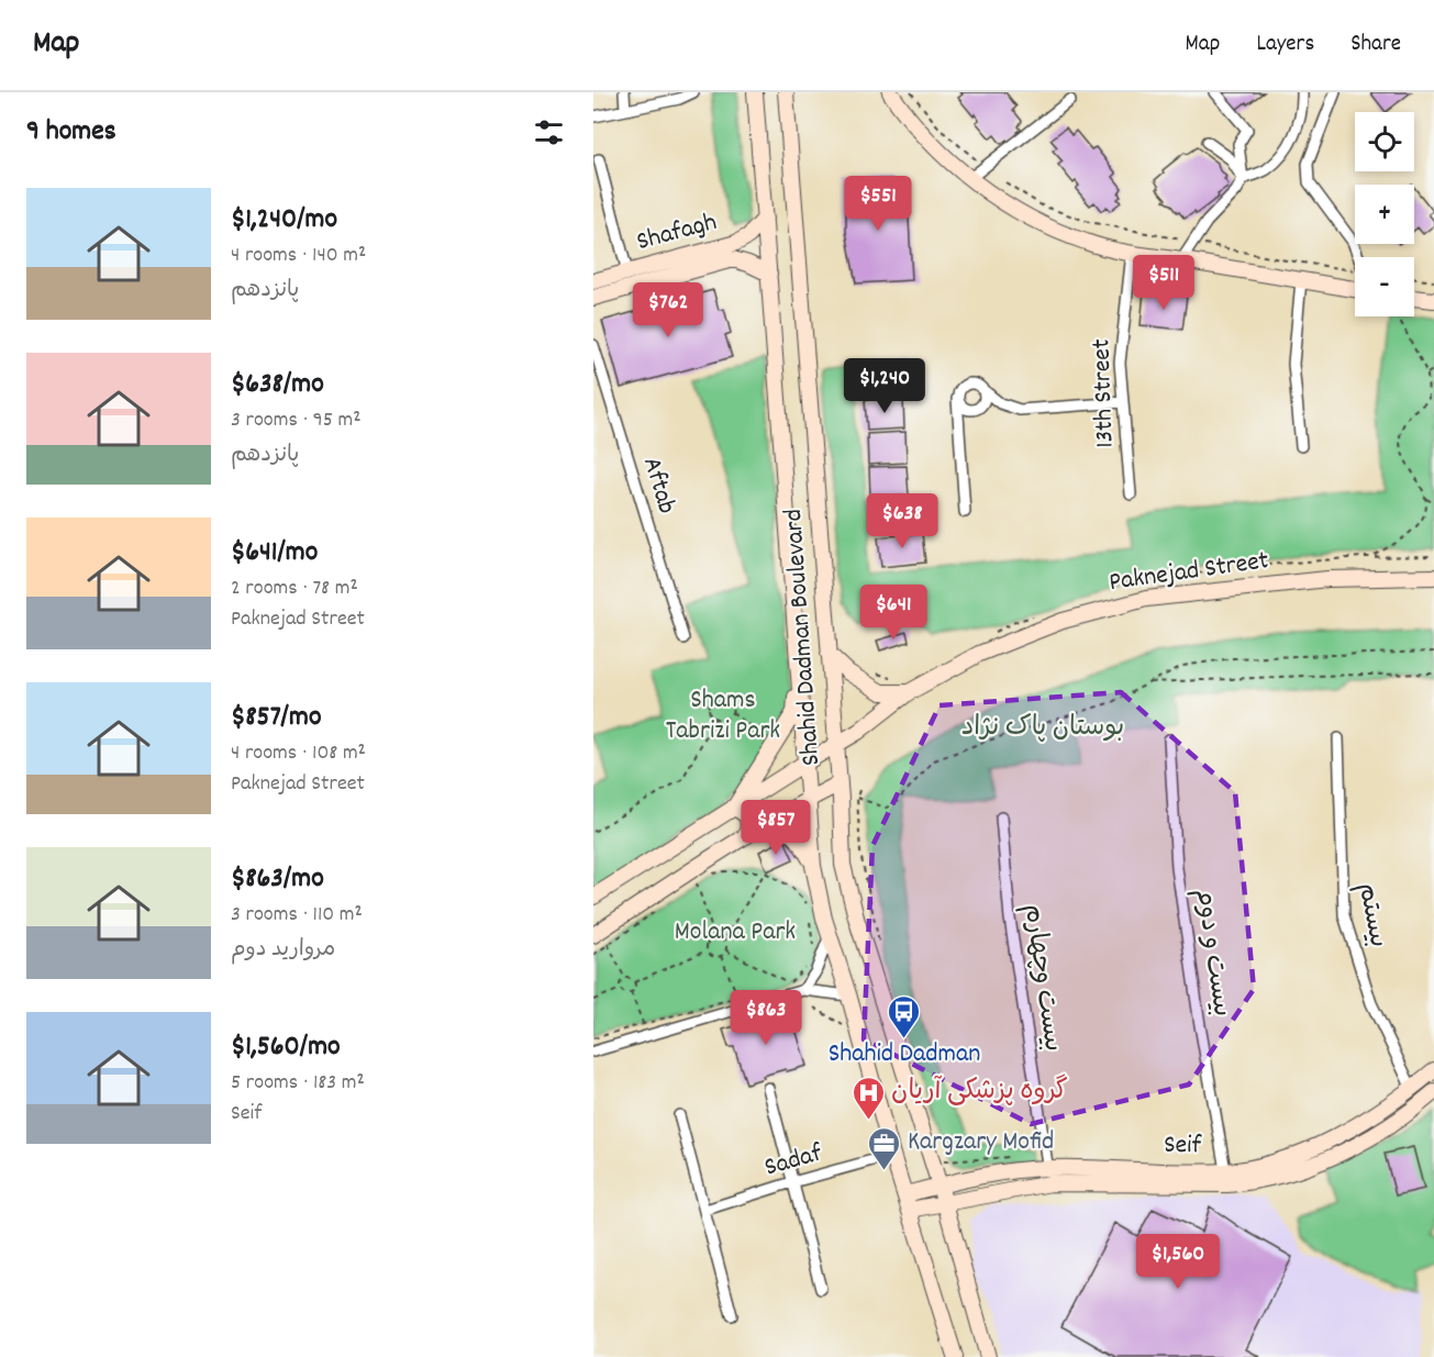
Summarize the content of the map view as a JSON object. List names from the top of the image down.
{
  "streets": {
    "main road": [
      "Shafagh",
      "Paknejad Street",
      "Shahid Dadman Boulevard",
      "Seif"
    ],
    "street": [
      "13th Street",
      "Aftab",
      "بیستم",
      "بیست و دوم",
      "بیست وچهارم",
      "Sadaf"
    ]
  },
  "crossings": [
    ["Shafagh", "Shahid Dadman Boulevard"],
    ["Paknejad Street", "Shahid Dadman Boulevard"],
    ["Shahid Dadman Boulevard", "Seif"],
    ["Shahid Dadman Boulevard", "Sadaf"],
    ["بیستم", "Seif"],
    ["بیست و دوم", "Seif"],
    ["بیست وچهارم", "Seif"]
  ],
  "parks": ["Shams Tabrizi Park", "بوستان پاک نژاد", "Molana Park"],
  "places": {
    "bus stop": ["Shahid Dadman"],
    "hospital": ["گروه پزشکی آریان"],
    "office": ["Kargzary Mofid"]
  },
  "page": {
    "header": "Map",
    "nav": ["Map", "Layers", "Share"],
    "heading": "9 homes",
    "map_buttons": ["+", "−"],
    "list": [
      {
        "name": "$1,240/mo",
        "note": "4 rooms · 140 m² · پانزدهم"
      },
      {
        "name": "$638/mo",
        "note": "3 rooms · 95 m² · پانزدهم"
      },
      {
        "name": "$641/mo",
        "note": "2 rooms · 78 m² · Paknejad Street"
      },
      {
        "name": "$857/mo",
        "note": "4 rooms · 108 m² · Paknejad Street"
      },
      {
        "name": "$863/mo",
        "note": "3 rooms · 110 m² · مروارید دوم"
      },
      {
        "name": "$1,560/mo",
        "note": "5 rooms · 183 m² · Seif"
      }
    ],
    "price": [
      "$551",
      "$511",
      "$762",
      "$1,240",
      "$638",
      "$641",
      "$857",
      "$863",
      "$1,560"
    ]
  }
}
